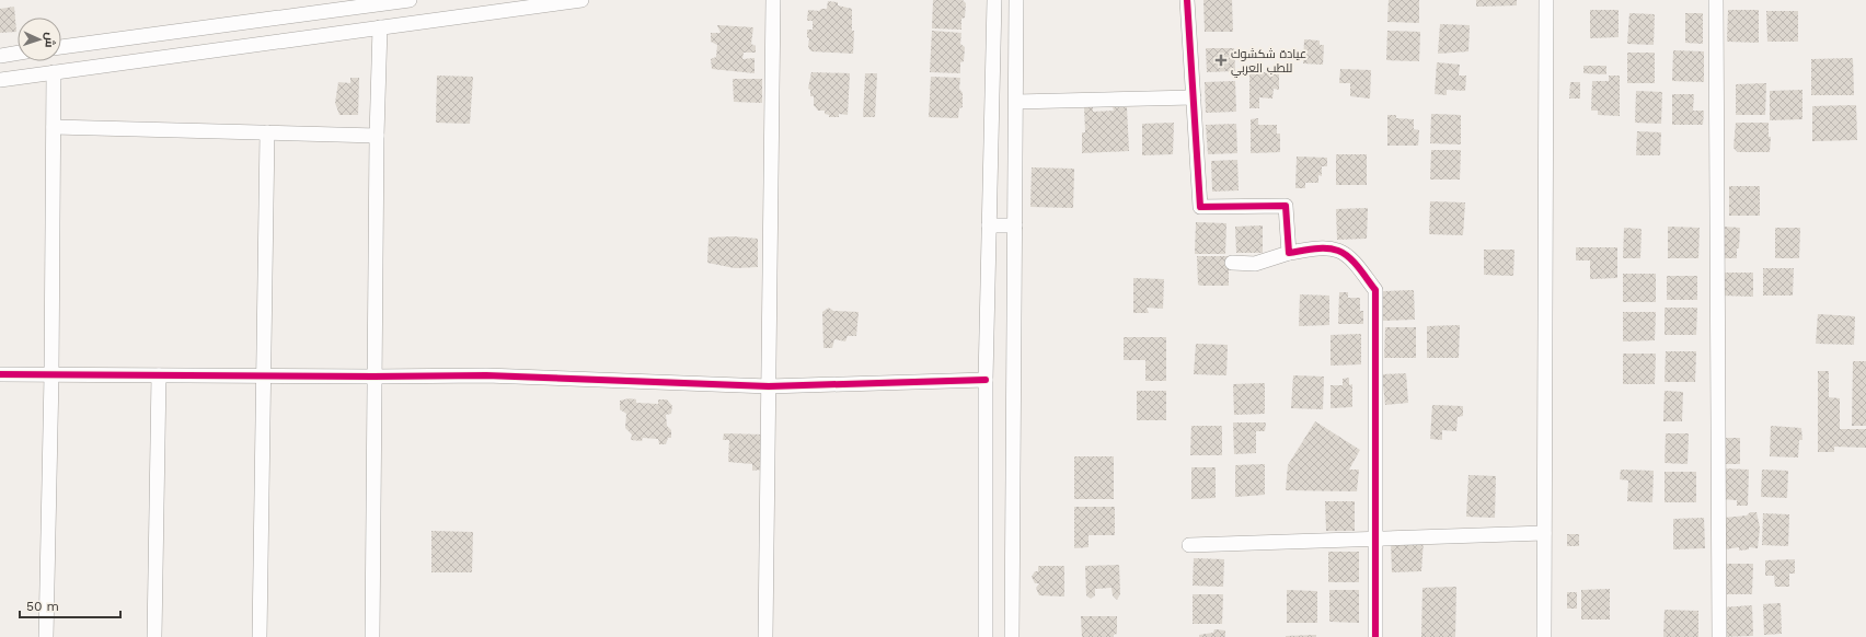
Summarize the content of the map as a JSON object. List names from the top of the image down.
{
  "places": {
    "health": ["عيادة شكشوك للطب العربي"]
  },
  "scale_bar": "50 m",
  "north": "right"
}
